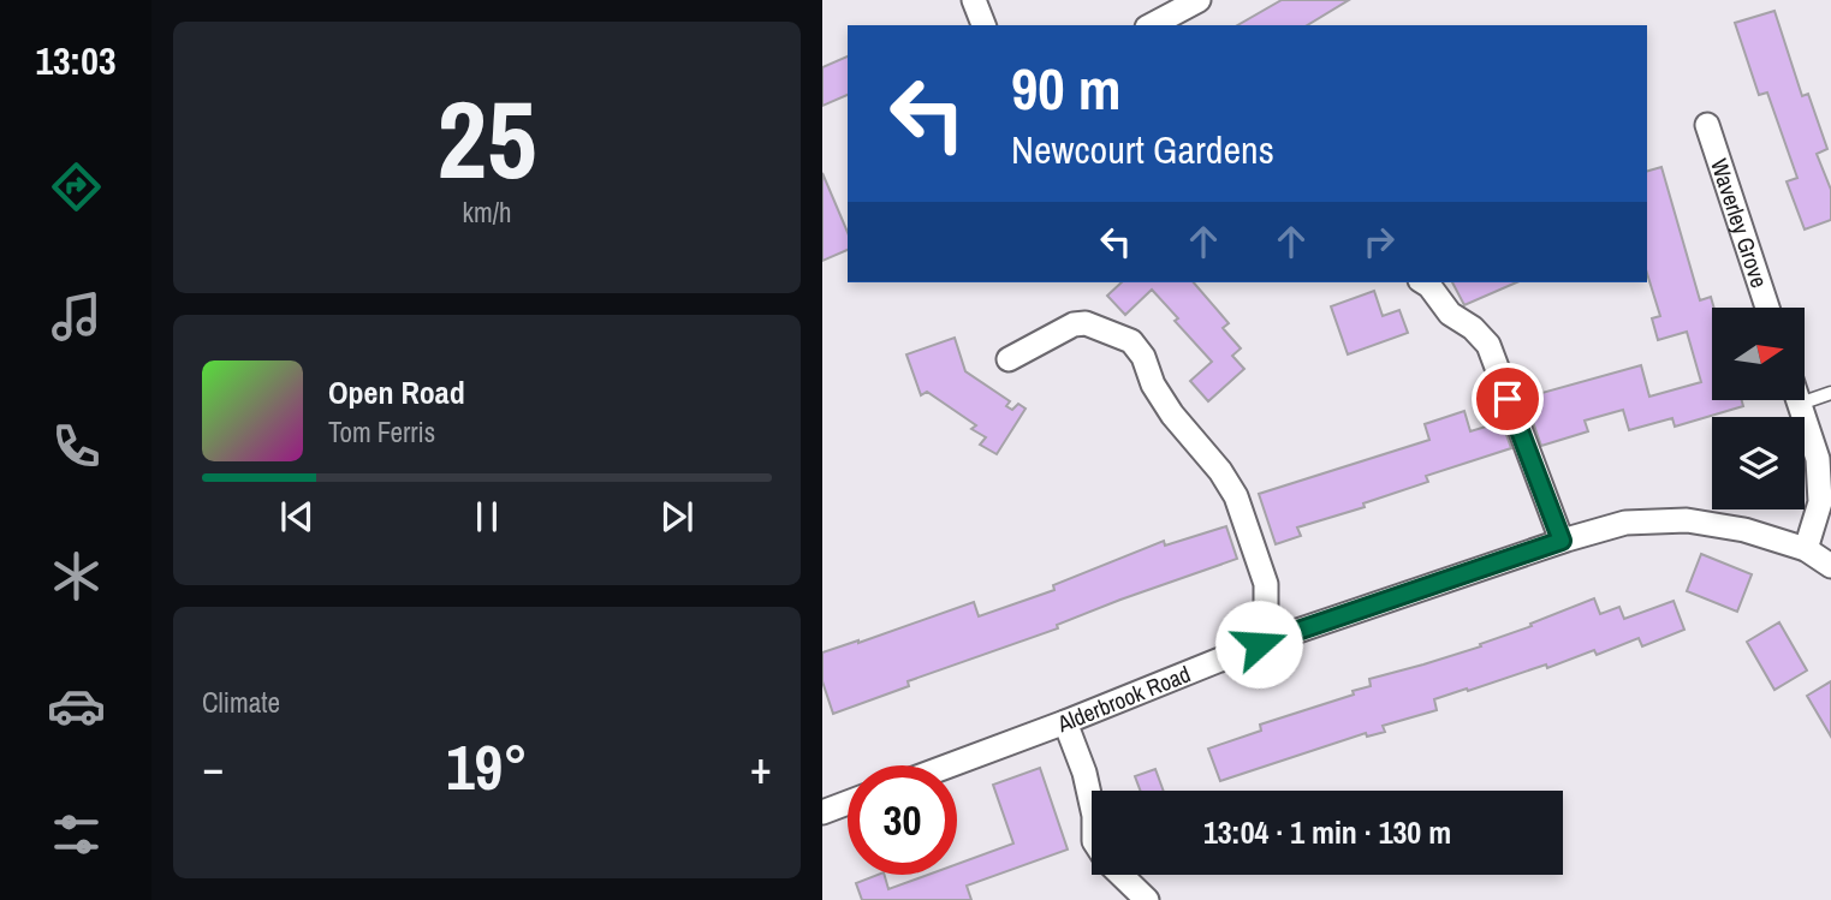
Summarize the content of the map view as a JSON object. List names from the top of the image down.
{
  "streets": {
    "street": ["Waverley Grove", "Alderbrook Road"]
  },
  "north": "right",
  "page": {
    "tabs": "13:03",
    "tile": [
      ["25", "km/h"],
      "Climate"
    ],
    "turn": ["90 m", "Newcourt Gardens"],
    "song": ["Open Road", "Tom Ferris"],
    "heat": ["−", "19°", "+"],
    "limit": "30",
    "trip": "13:04 · 1 min · 130 m"
  }
}
